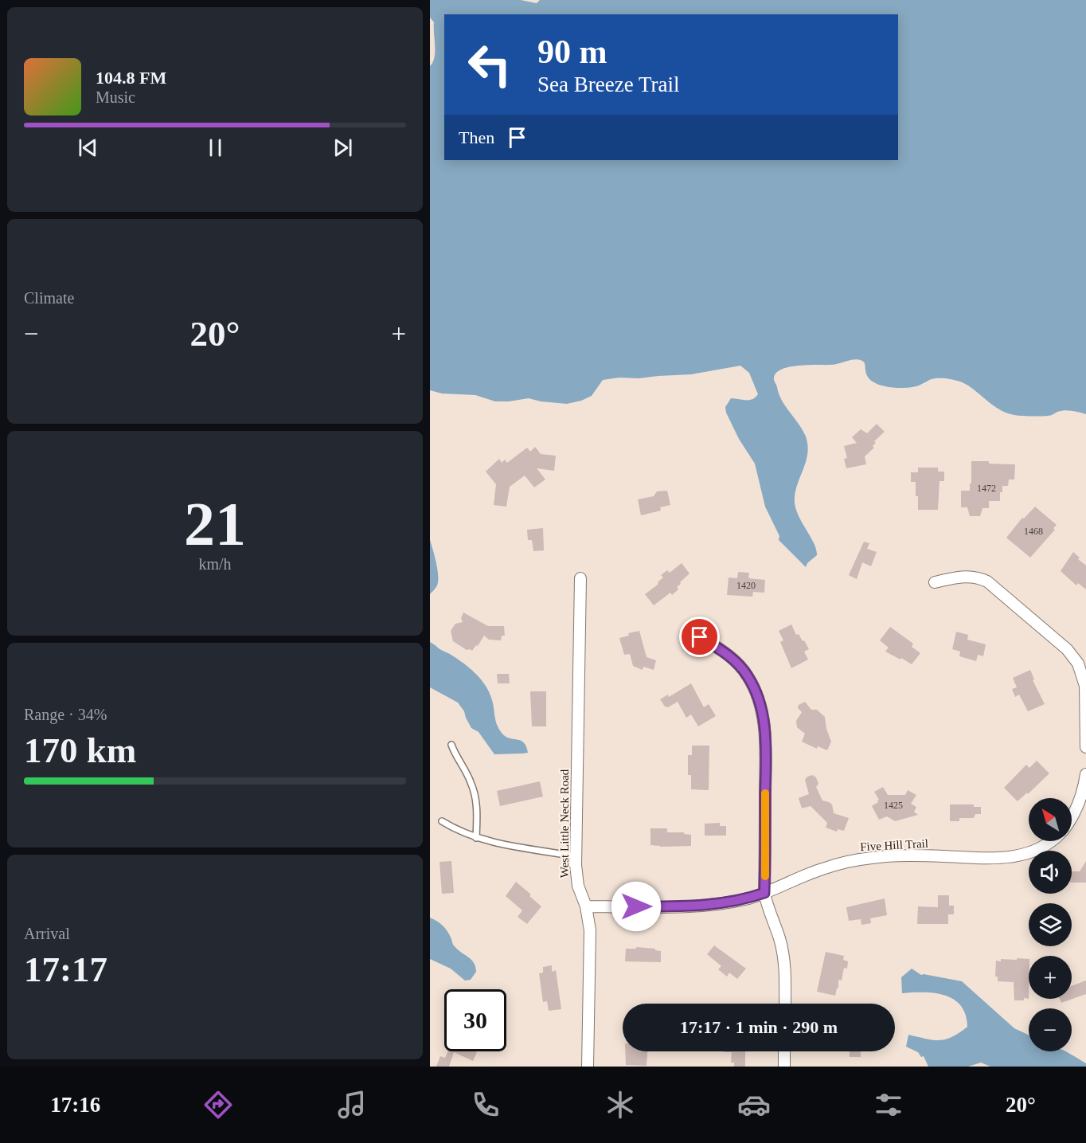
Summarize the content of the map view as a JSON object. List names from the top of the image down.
{
  "streets": {
    "street": ["West Little Neck Road", "Five Hill Trail"]
  },
  "crossings": [
    ["West Little Neck Road", "Five Hill Trail"]
  ],
  "house_numbers": [
    "1472",
    "1468",
    "1420",
    "1425"
  ],
  "north": "top left",
  "page": {
    "turn": ["90 m", "Sea Breeze Trail"],
    "song": ["104.8 FM", "Music"],
    "then": "Then",
    "tile": [
      "Climate",
      ["21", "km/h"],
      ["Range · 34%", "170 km"],
      ["Arrival", "17:17"]
    ],
    "heat": ["−", "20°", "+"],
    "map_buttons": ["+", "−"],
    "limit": "30",
    "trip": "17:17 · 1 min · 290 m",
    "tabs": ["17:16", "20°"]
  }
}
